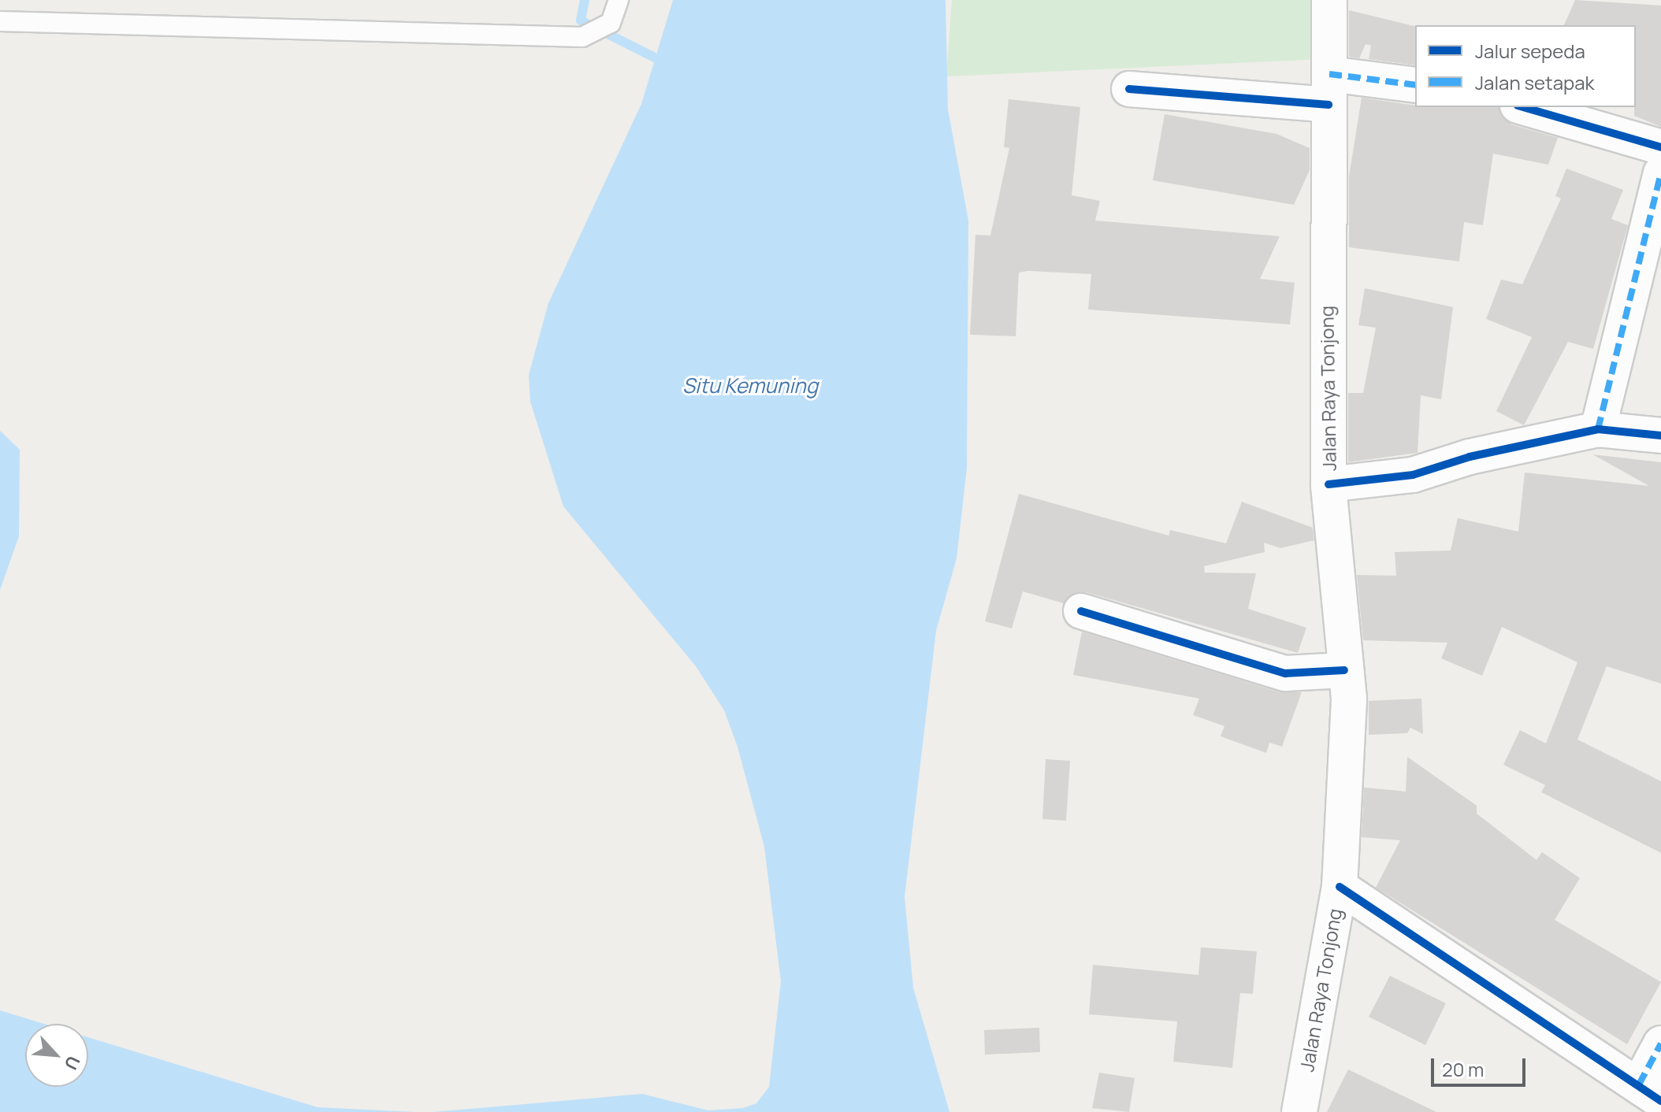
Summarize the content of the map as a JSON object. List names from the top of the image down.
{
  "streets": {
    "street": ["Jalan Raya Tonjong"]
  },
  "water": ["Situ Kemuning"],
  "legend": ["Jalur sepeda", "Jalan setapak"],
  "scale_bar": "20 m",
  "north": "bottom right"
}
